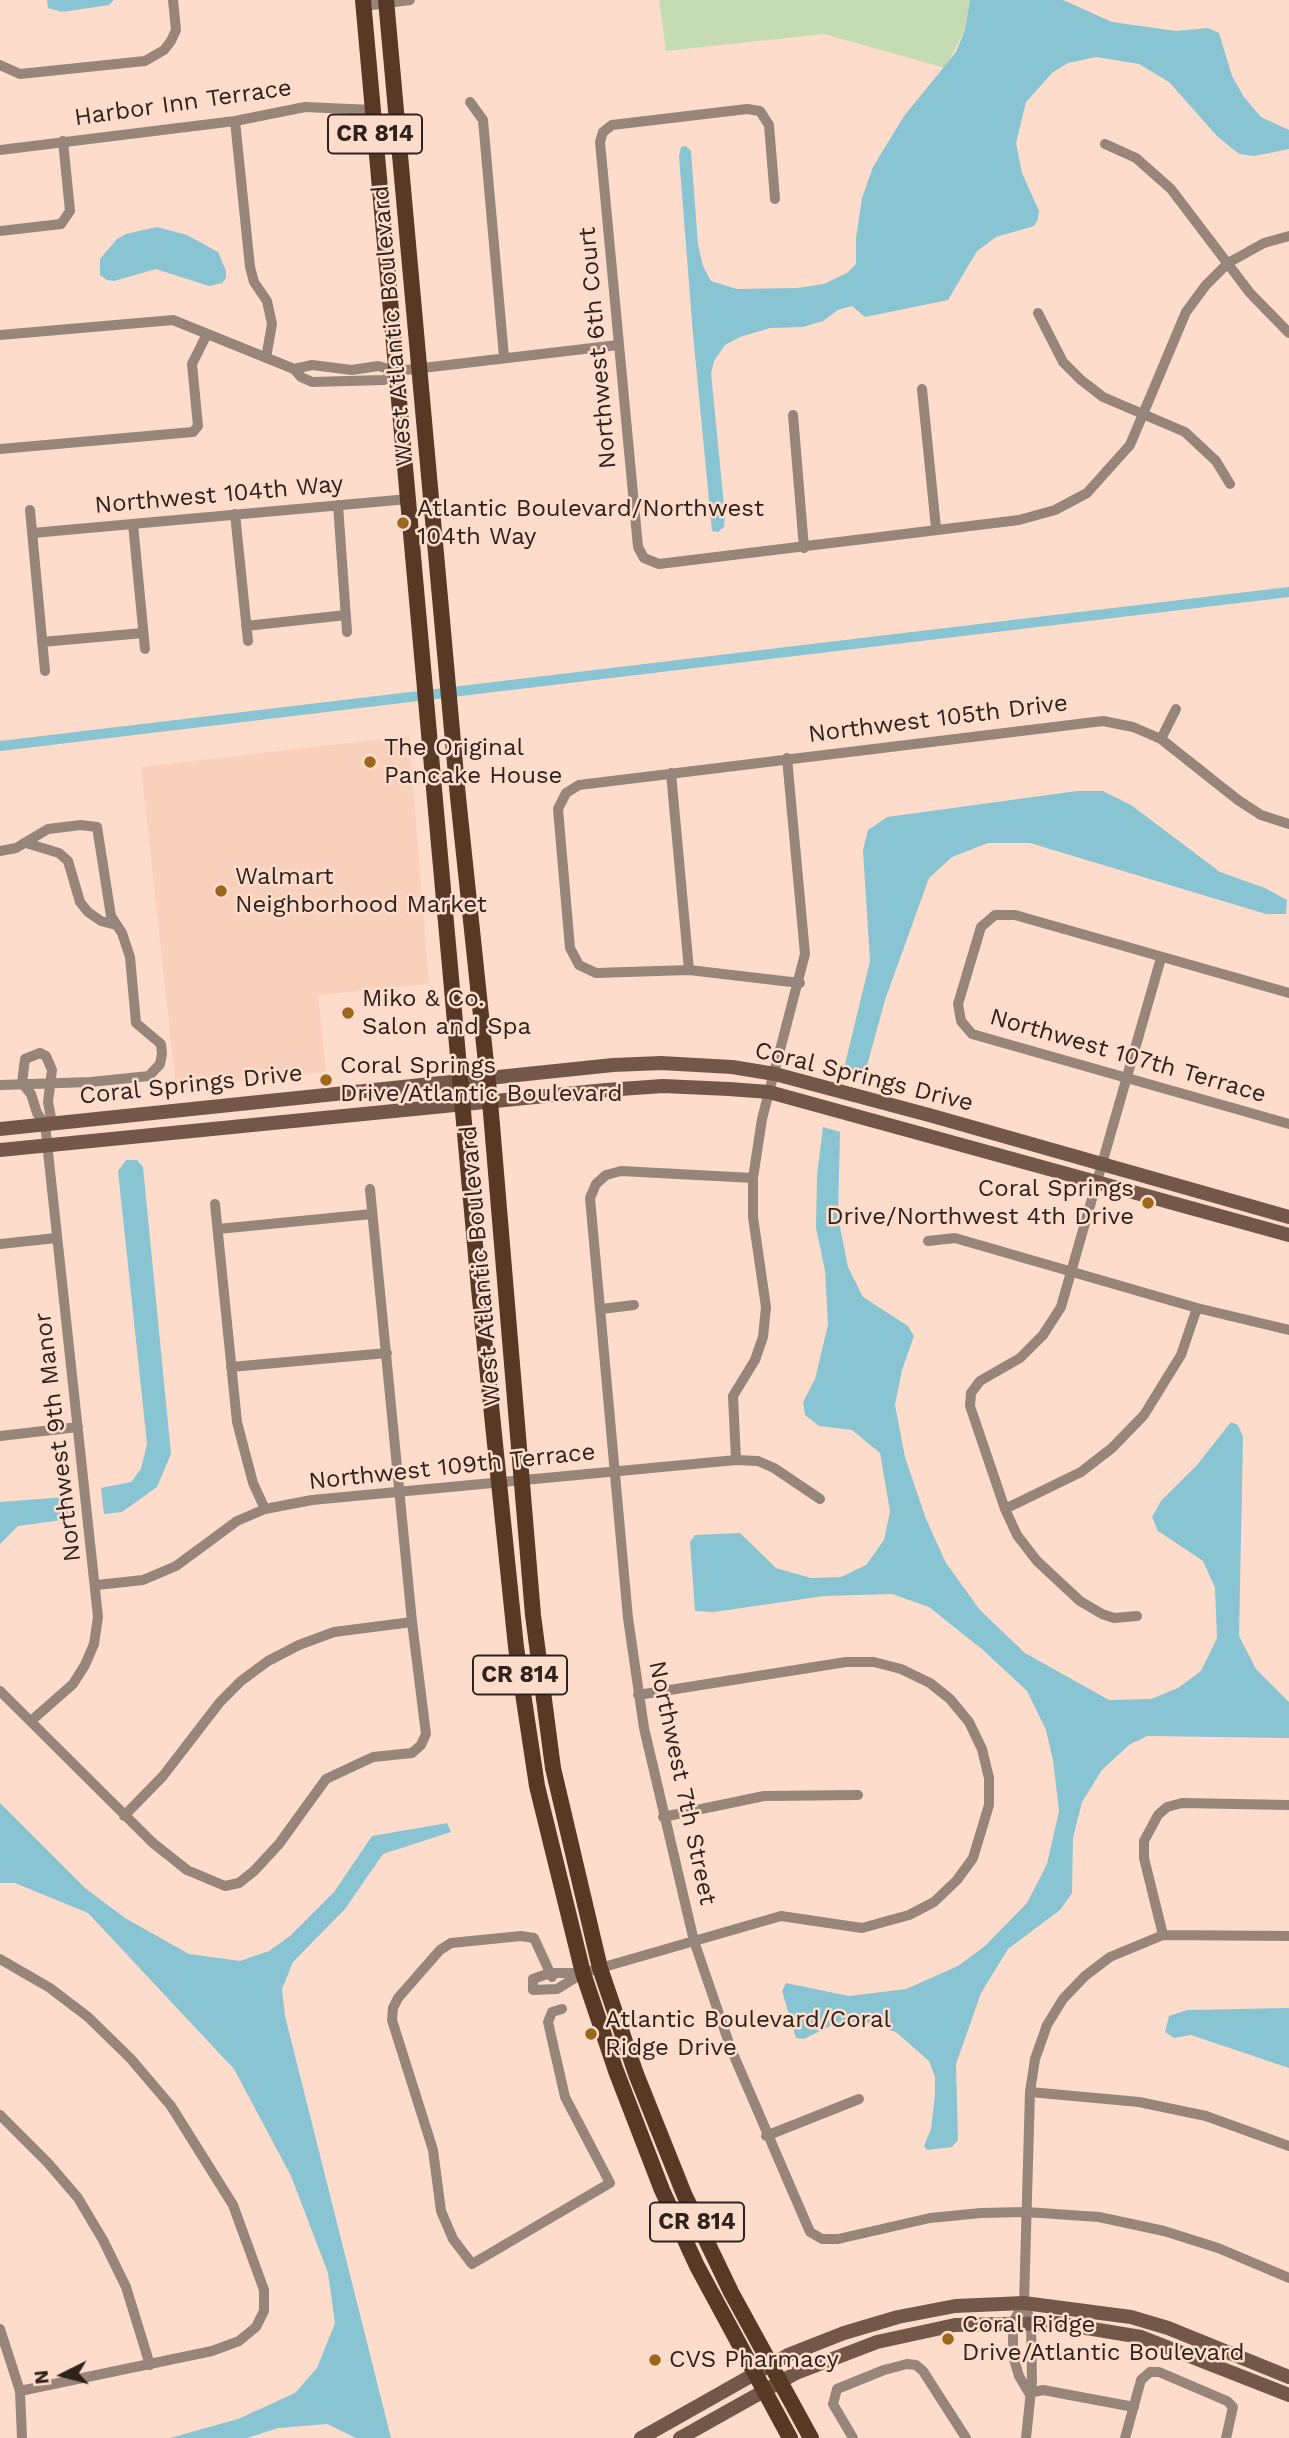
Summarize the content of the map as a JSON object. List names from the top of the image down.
{
  "streets": {
    "main road": ["CR 814", "West Atlantic Boulevard", "Coral Springs Drive"],
    "street": [
      "Harbor Inn Terrace",
      "Northwest 6th Court",
      "Northwest 104th Way",
      "Northwest 105th Drive",
      "Northwest 107th Terrace",
      "Northwest 9th Manor",
      "Northwest 109th Terrace",
      "Northwest 7th Street"
    ]
  },
  "crossings": [
    ["Harbor Inn Terrace", "West Atlantic Boulevard"],
    ["West Atlantic Boulevard", "Northwest 104th Way"],
    ["West Atlantic Boulevard", "Coral Springs Drive"],
    ["West Atlantic Boulevard", "Northwest 109th Terrace"],
    ["Coral Springs Drive", "Northwest 9th Manor"],
    ["Northwest 9th Manor", "Northwest 109th Terrace"],
    ["Northwest 109th Terrace", "Northwest 7th Street"]
  ],
  "places": [
    "Atlantic Boulevard/Northwest 104th Way",
    "The Original Pancake House",
    "Walmart Neighborhood Market",
    "Miko & Co. Salon and Spa",
    "Coral Springs Drive/Atlantic Boulevard",
    "Coral Springs Drive/Northwest 4th Drive",
    "Atlantic Boulevard/Coral Ridge Drive",
    "Coral Ridge Drive/Atlantic Boulevard",
    "CVS Pharmacy"
  ],
  "north": "left"
}
